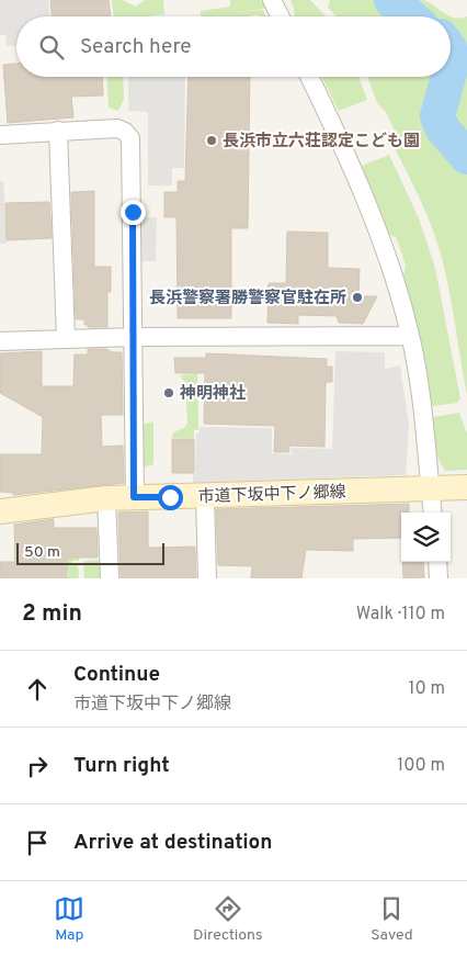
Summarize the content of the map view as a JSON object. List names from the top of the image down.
{
  "streets": {
    "street": ["市道下坂中下ノ郷線"]
  },
  "places": ["長浜市立六荘認定こども園", "長浜警察署勝警察官駐在所", "神明神社"],
  "scale_bar": "50 m",
  "page": {
    "search": "Search here",
    "scale": "50 m",
    "heading": ["2 min", "Walk · 110 m"],
    "list": [
      ["Continue", "市道下坂中下ノ郷線", "10 m"],
      ["Turn right", "100 m"],
      "Arrive at destination"
    ],
    "nav": ["Map", "Directions", "Saved"]
  }
}
